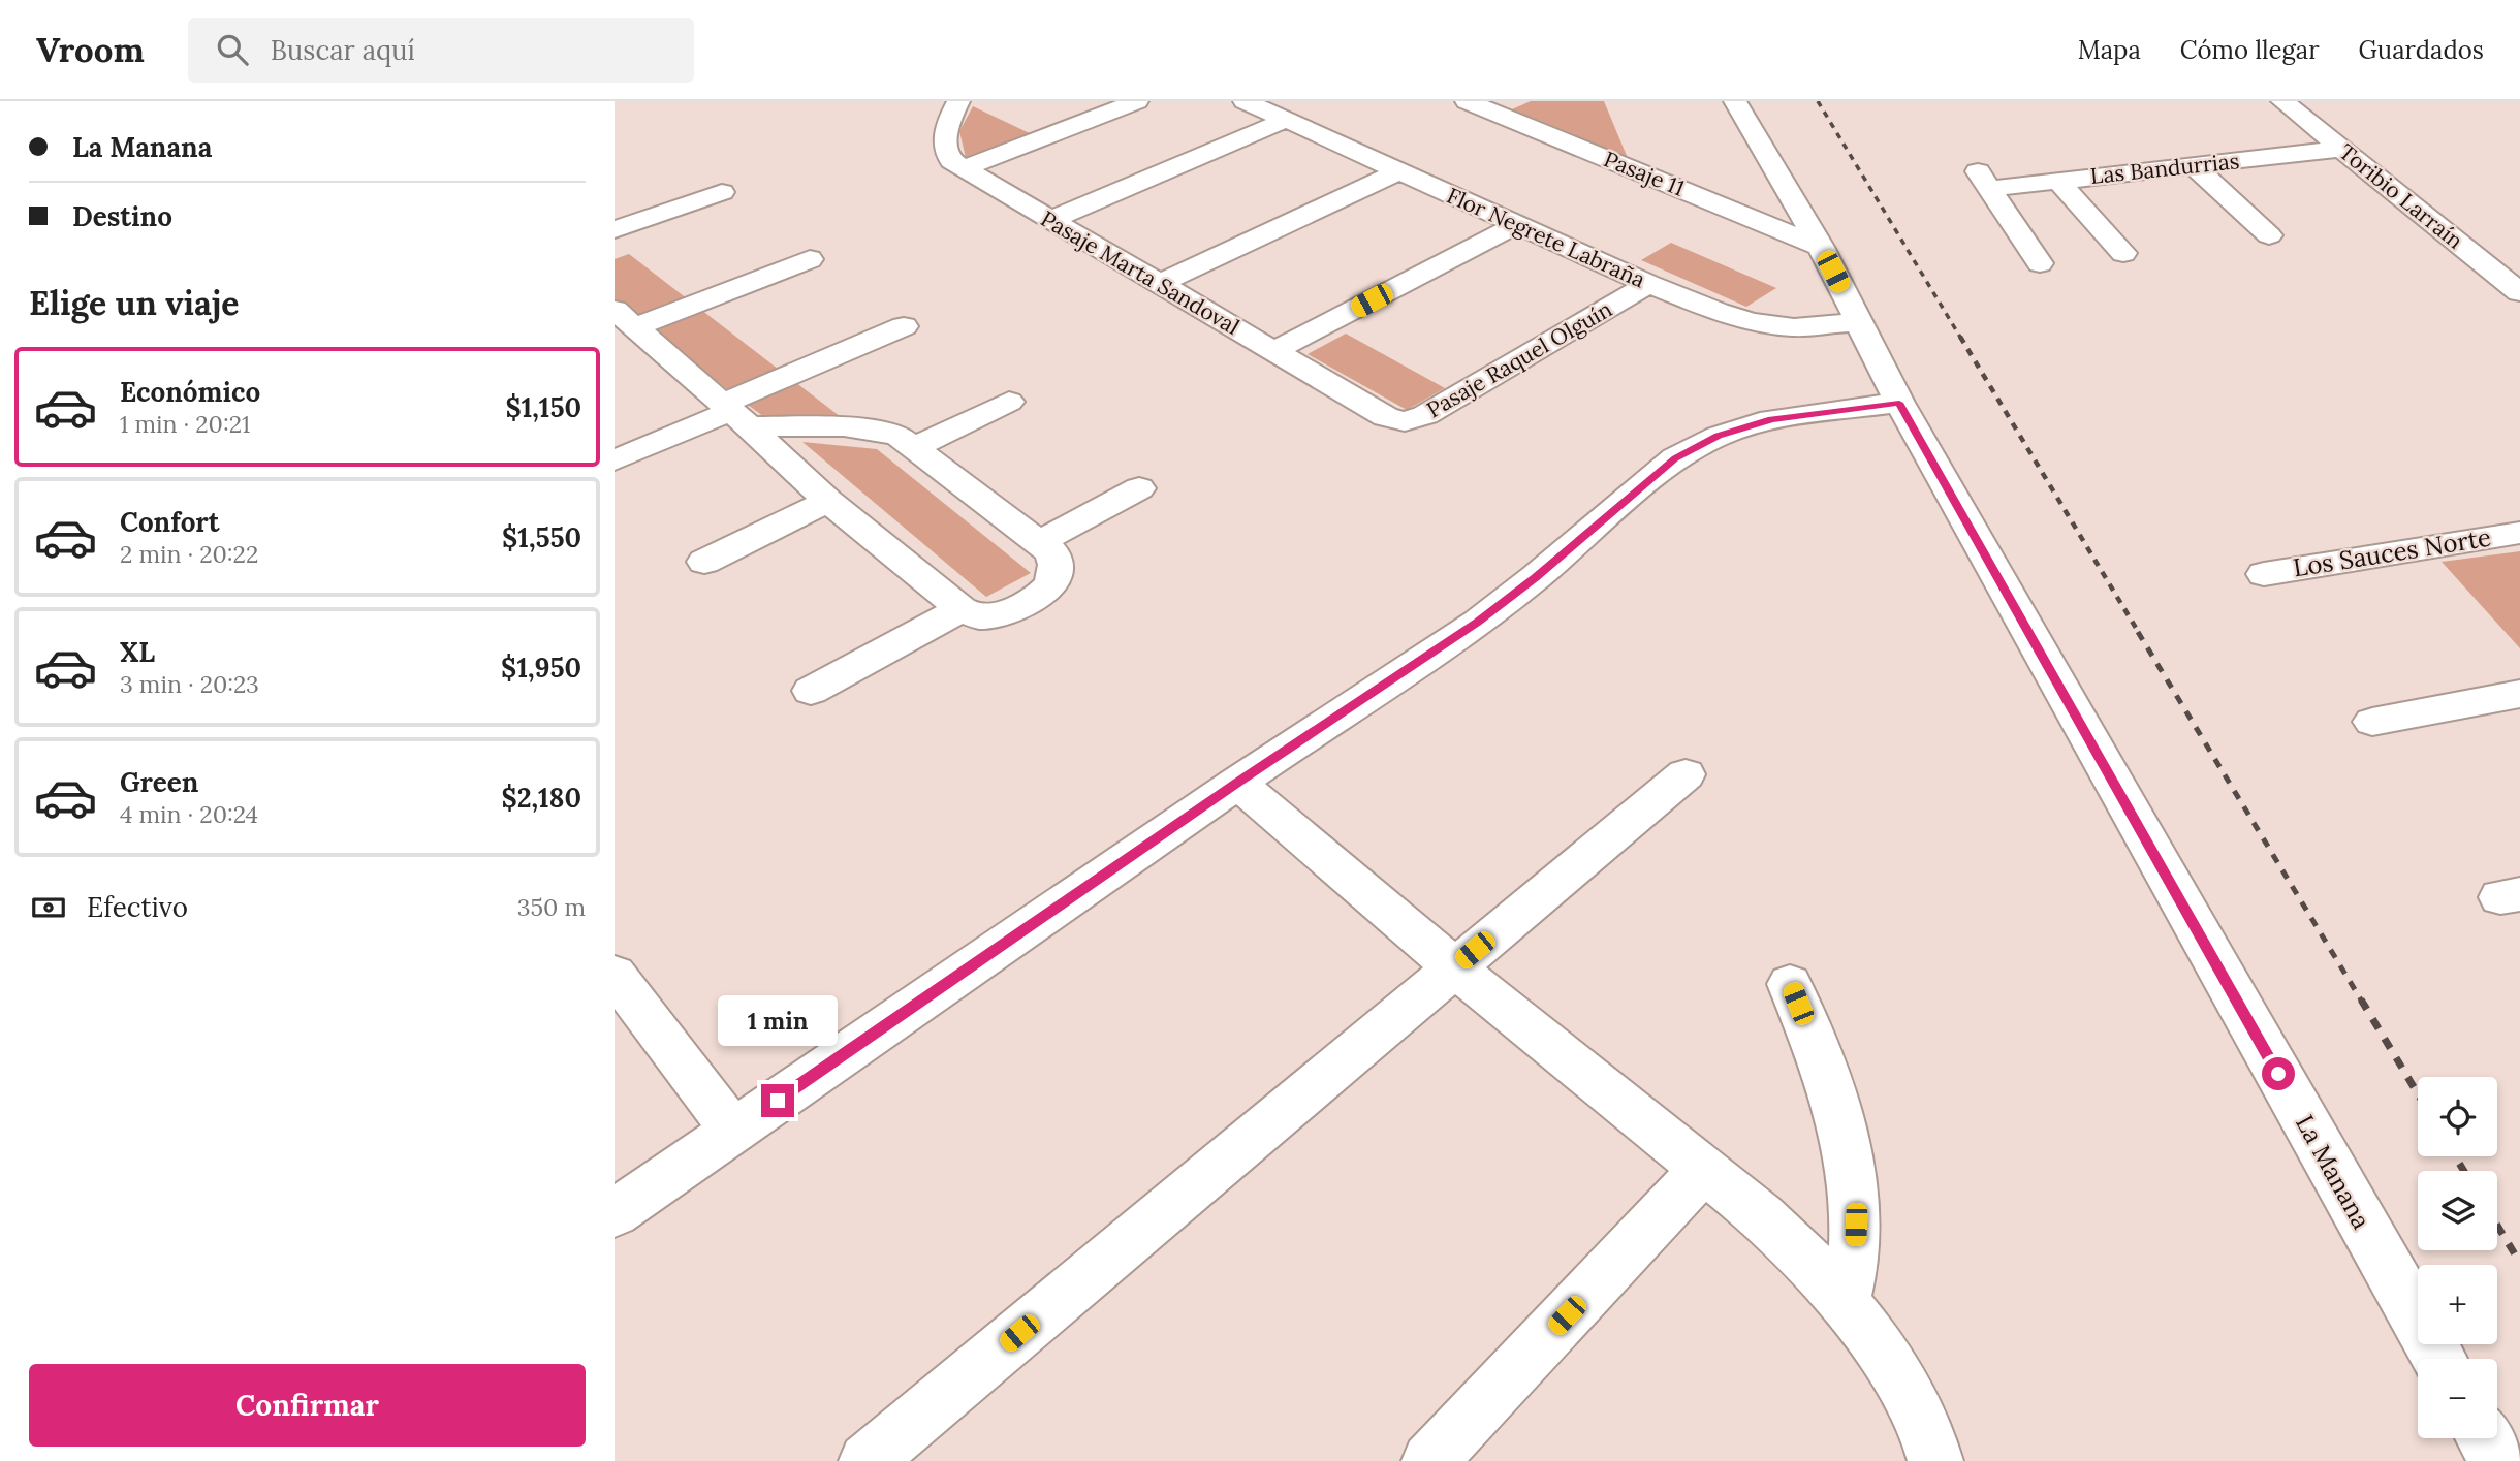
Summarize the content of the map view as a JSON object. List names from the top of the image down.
{
  "streets": {
    "street": [
      "Las Bandurrias",
      "Pasaje 11",
      "Toribio Larraín",
      "Flor Negrete Labraña",
      "Pasaje Marta Sandoval",
      "Pasaje Raquel Olguín",
      "Los Sauces Norte",
      "La Manana"
    ]
  },
  "crossings": [
    ["Las Bandurrias", "Toribio Larraín"],
    ["Pasaje 11", "La Manana"],
    ["Flor Negrete Labraña", "Pasaje Raquel Olguín"],
    ["Flor Negrete Labraña", "La Manana"],
    ["Pasaje Marta Sandoval", "Pasaje Raquel Olguín"]
  ],
  "page": {
    "header": "Vroom",
    "search": "Buscar aquí",
    "nav": ["Mapa", "Cómo llegar", "Guardados"],
    "banner": ["La Manana", "Destino"],
    "heading": "Elige un viaje",
    "list": [
      {
        "name": "Económico",
        "note": "1 min · 20:21",
        "value": "$1,150"
      },
      {
        "name": "Confort",
        "note": "2 min · 20:22",
        "value": "$1,550"
      },
      {
        "name": "XL",
        "note": "3 min · 20:23",
        "value": "$1,950"
      },
      {
        "name": "Green",
        "note": "4 min · 20:24",
        "value": "$2,180"
      }
    ],
    "pay": ["Efectivo", "350 m"],
    "bubble": "1 min",
    "map_buttons": ["+", "−"],
    "buttons": "Confirmar"
  }
}
